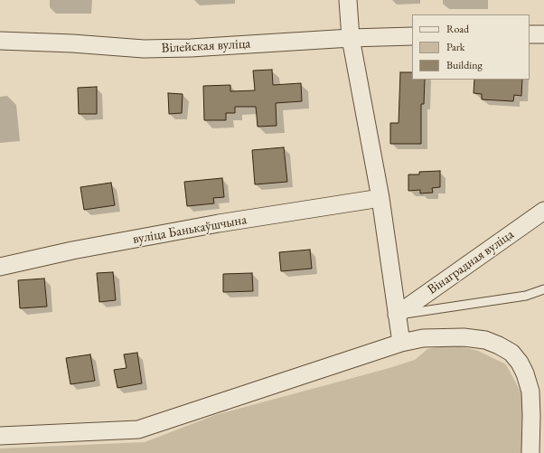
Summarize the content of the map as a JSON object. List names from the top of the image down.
{
  "streets": {
    "street": ["Вілейская вуліца", "вуліца Банькаўшчына", "Вінаградная вуліца"]
  },
  "legend": ["Road", "Park", "Building"]
}
